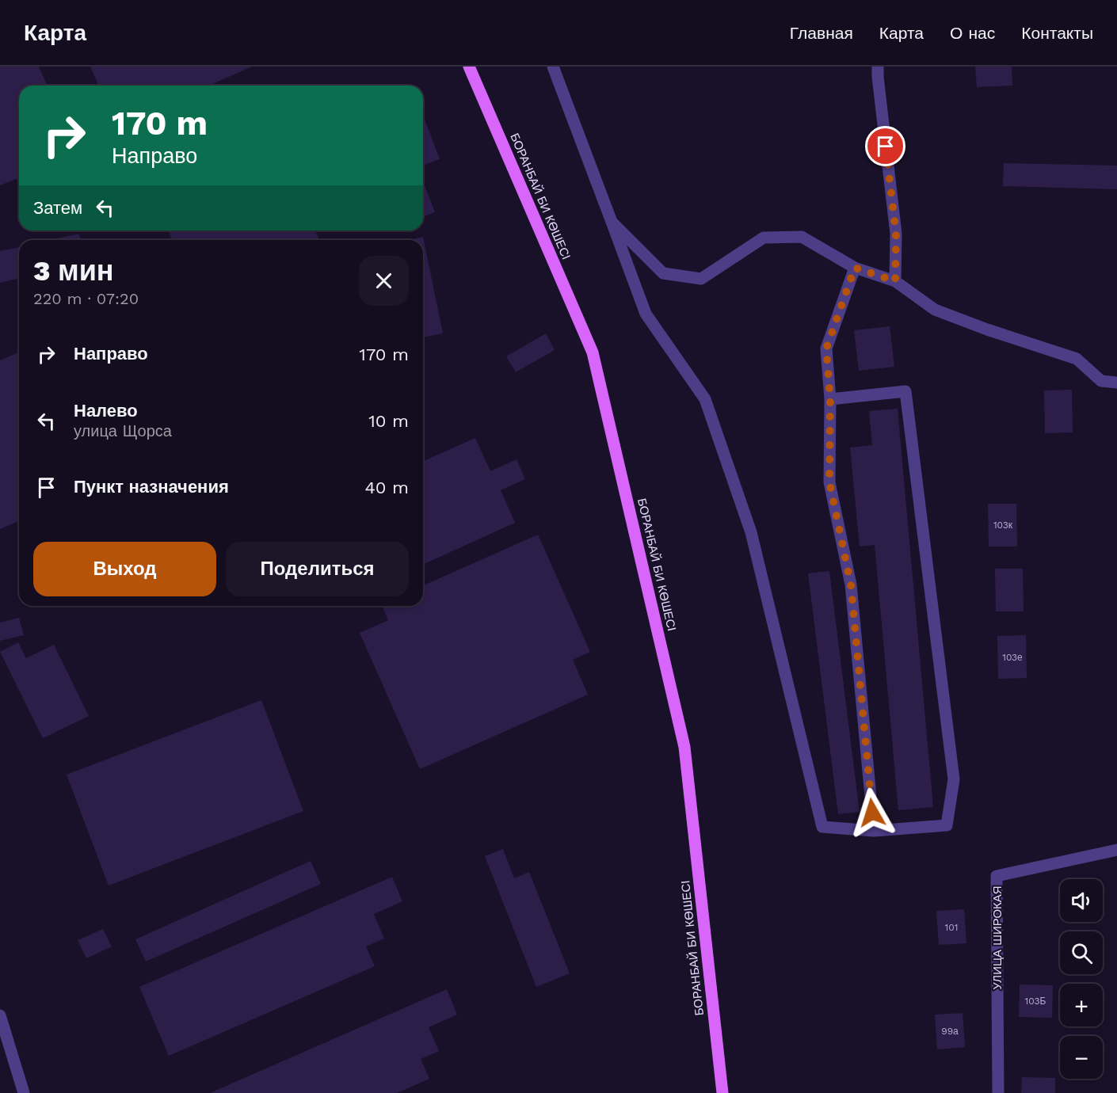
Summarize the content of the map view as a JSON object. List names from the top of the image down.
{
  "streets": {
    "main road": ["БОРАНБАЙ БИ КӨШЕСІ"],
    "street": ["УЛИЦА ШИРОКАЯ"]
  },
  "house_numbers": [
    "103к",
    "103е",
    "101",
    "103Б",
    "99а"
  ],
  "page": {
    "header": "Карта",
    "nav": [
      "Главная",
      "Карта",
      "О нас",
      "Контакты"
    ],
    "turn": ["170 m", "Направо"],
    "then": "Затем",
    "heading": ["3 мин", "220 m · 07:20"],
    "list": [
      {
        "name": "Направо",
        "value": "170 m"
      },
      {
        "name": "Налево",
        "note": "улица Щорса",
        "value": "10 m"
      },
      {
        "name": "Пункт назначения",
        "value": "40 m"
      }
    ],
    "buttons": ["Выход", "Поделиться"],
    "map_buttons": ["+", "−"]
  }
}
